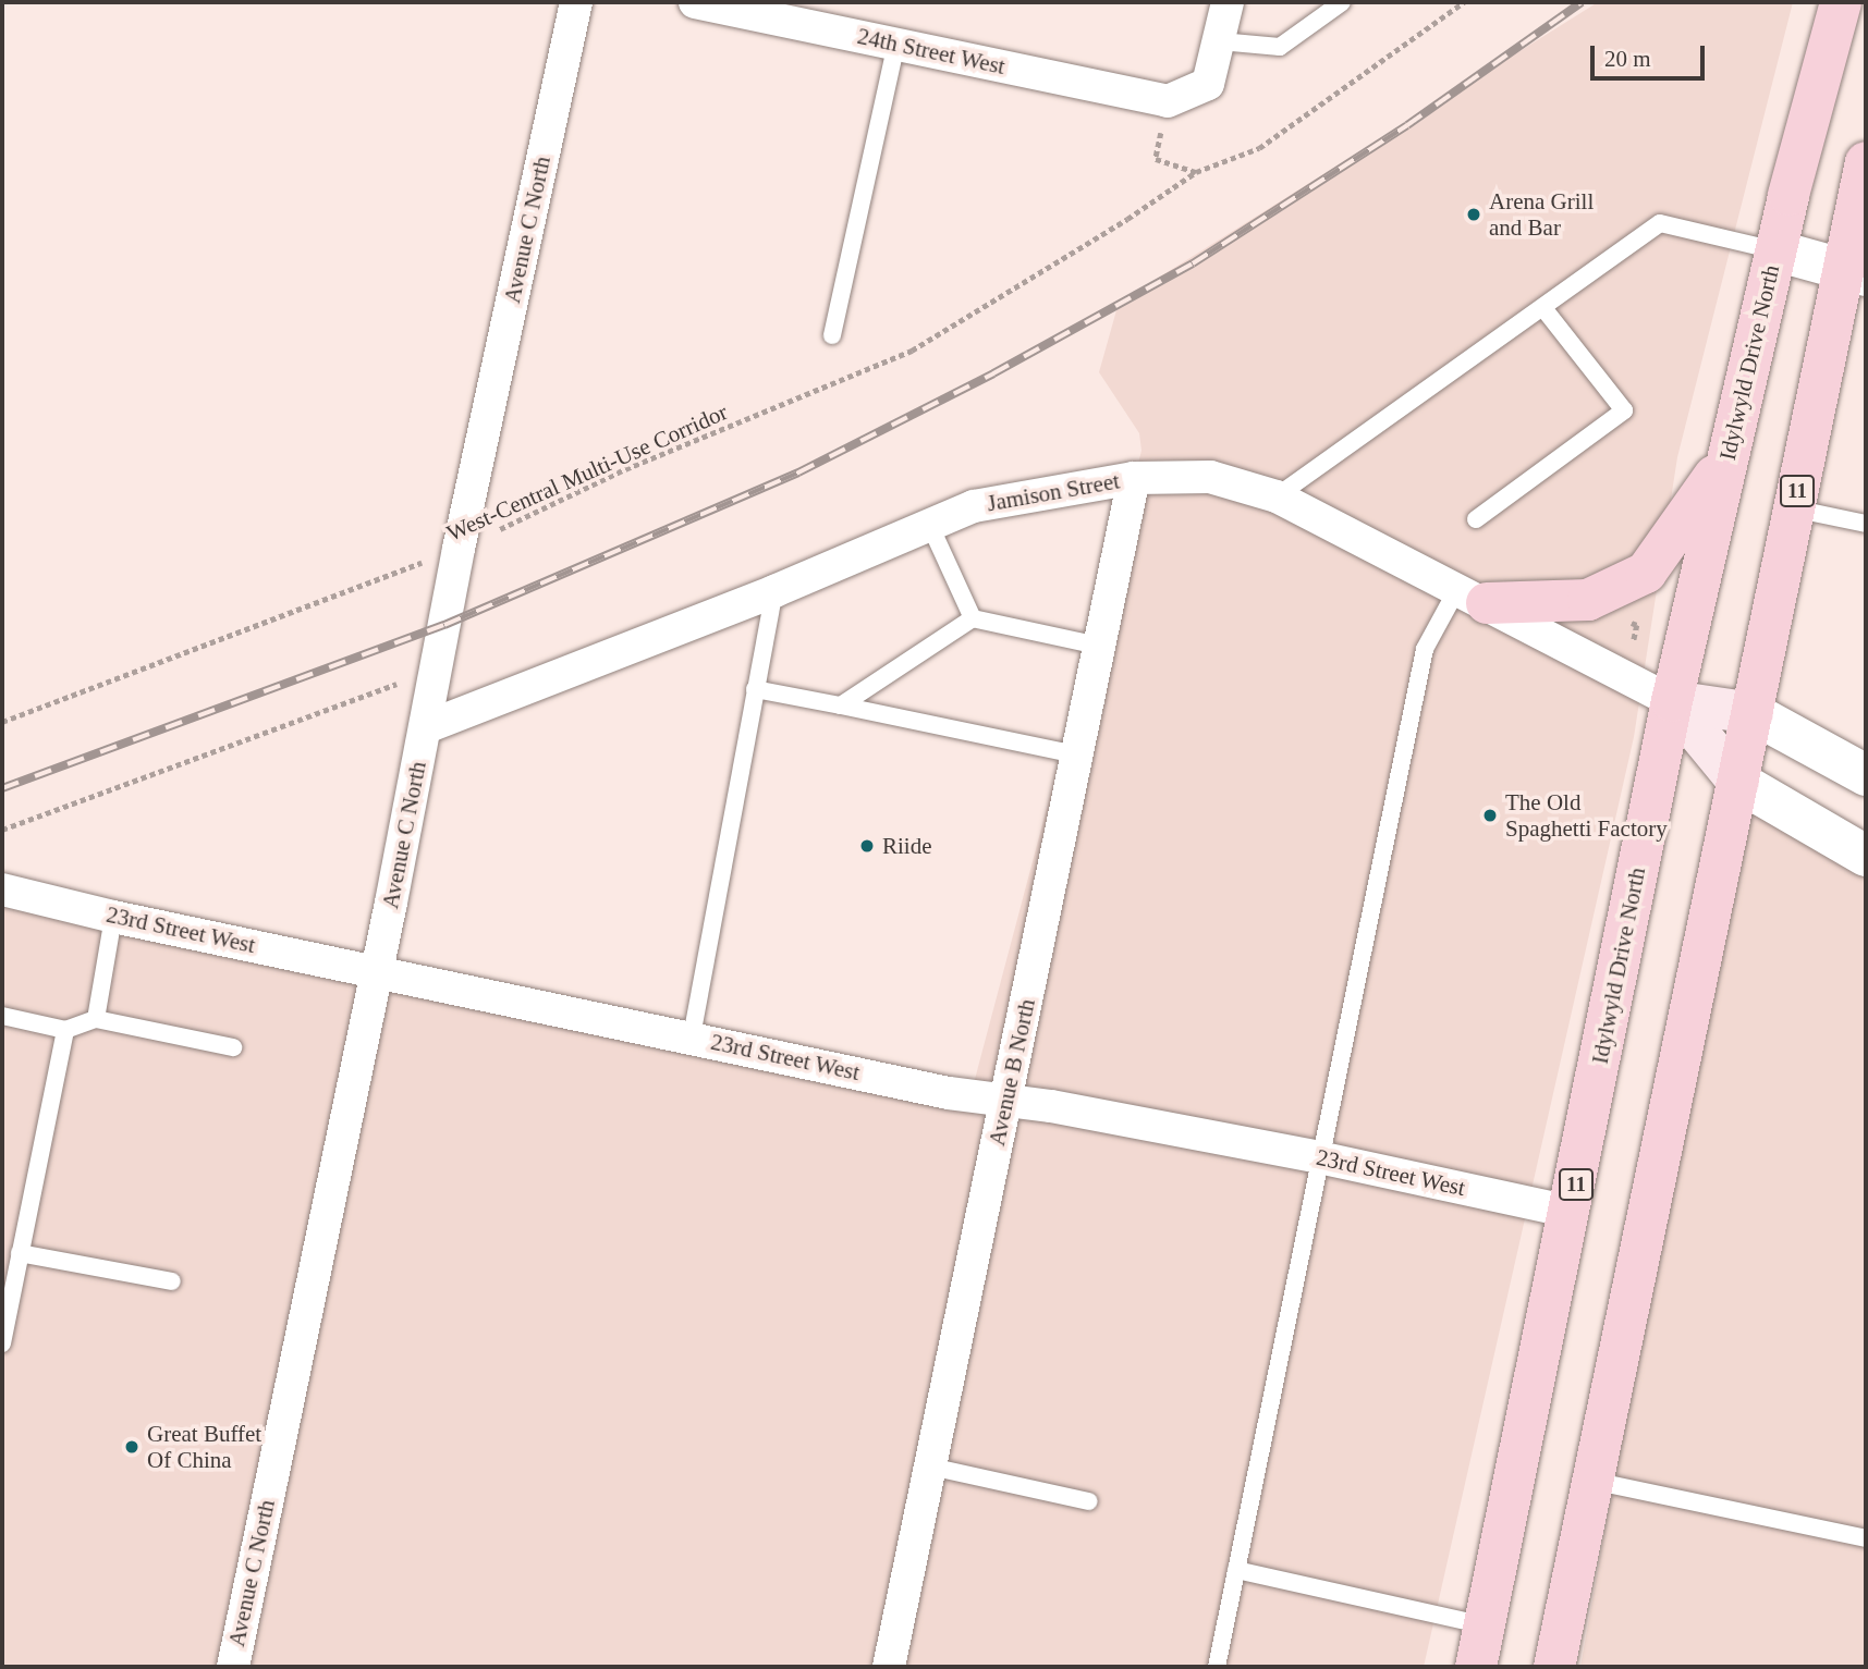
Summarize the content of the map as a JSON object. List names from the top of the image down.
{
  "streets": {
    "main road": ["Idylwyld Drive North", "11"],
    "street": [
      "24th Street West",
      "Avenue C North",
      "Jamison Street",
      "23rd Street West",
      "Avenue B North"
    ],
    "path": ["West-Central Multi-Use Corridor"]
  },
  "crossings": [
    ["Avenue C North", "West-Central Multi-Use Corridor"],
    ["Avenue C North", "Jamison Street"],
    ["Avenue C North", "23rd Street West"],
    ["Idylwyld Drive North", "Jamison Street"],
    ["Idylwyld Drive North", "23rd Street West"],
    ["Jamison Street", "Avenue B North"],
    ["23rd Street West", "Avenue B North"]
  ],
  "places": [
    "Arena Grill and Bar",
    "The Old Spaghetti Factory",
    "Riide",
    "Great Buffet Of China"
  ],
  "scale_bar": "20 m"
}
